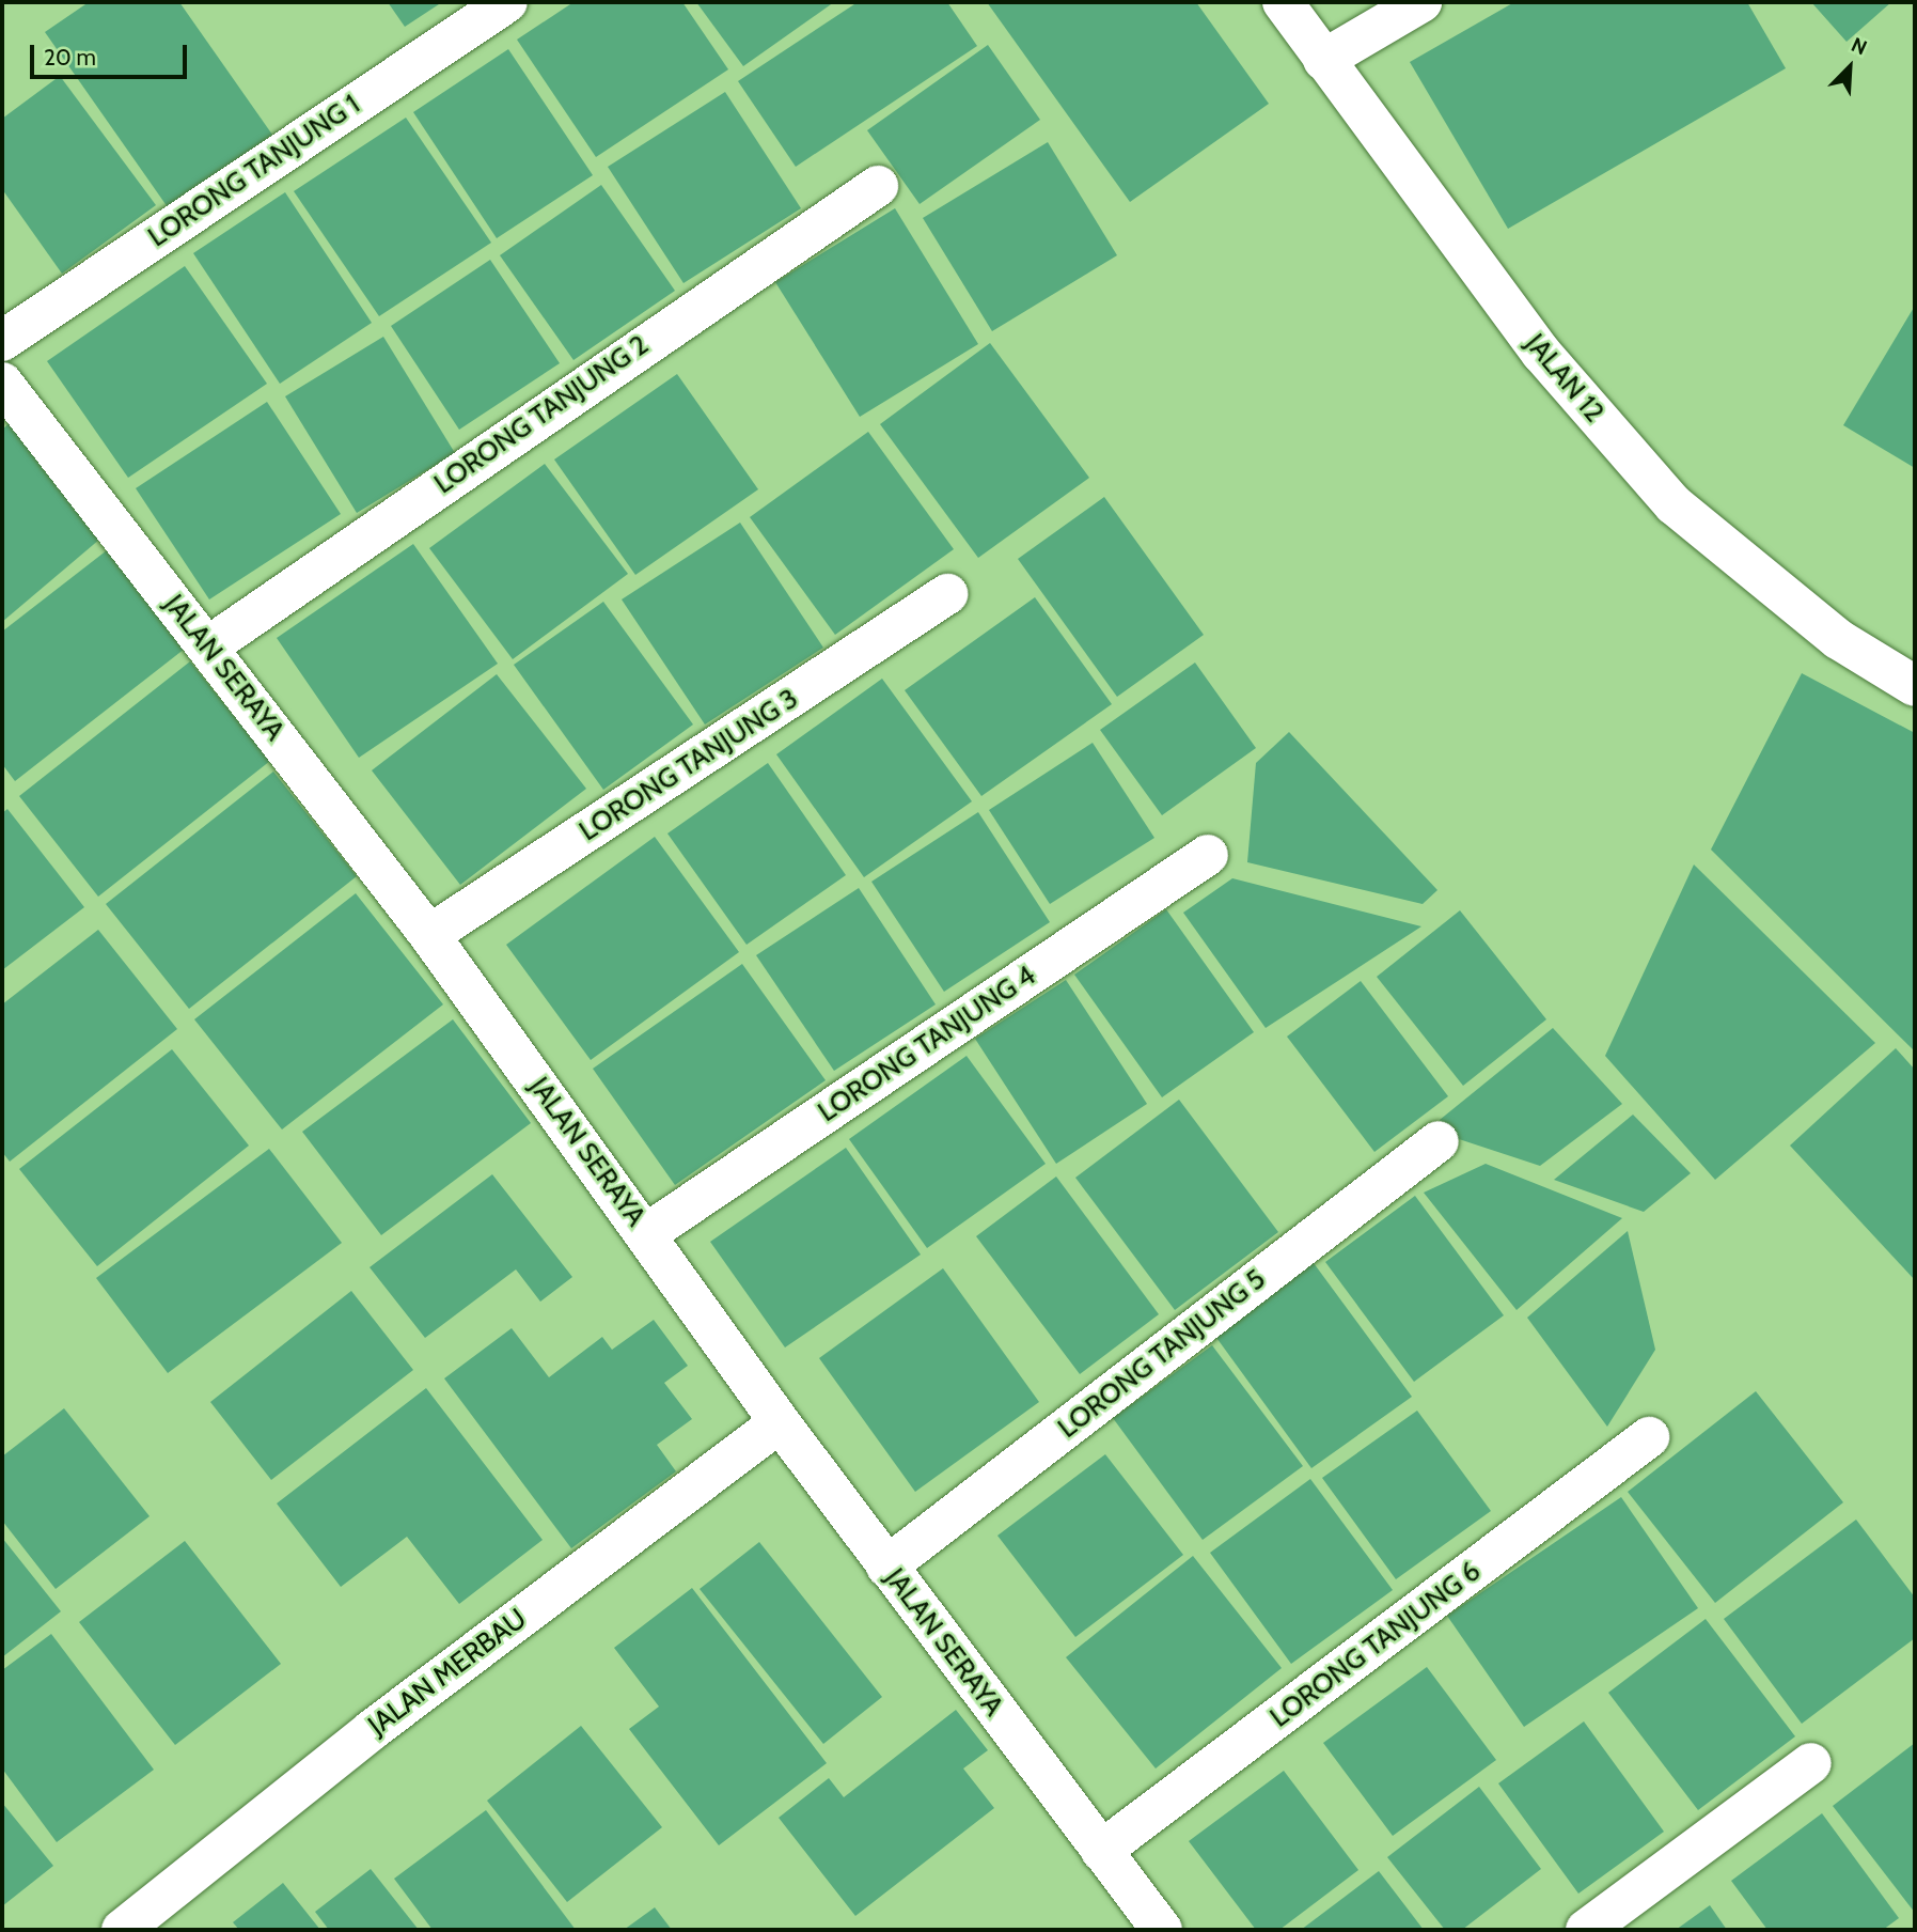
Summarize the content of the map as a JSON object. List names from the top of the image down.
{
  "streets": {
    "street": [
      "LORONG TANJUNG 1",
      "JALAN 12",
      "LORONG TANJUNG 2",
      "JALAN SERAYA",
      "LORONG TANJUNG 3",
      "LORONG TANJUNG 4",
      "LORONG TANJUNG 5",
      "LORONG TANJUNG 6",
      "JALAN MERBAU"
    ]
  },
  "crossings": [
    ["LORONG TANJUNG 2", "JALAN SERAYA"],
    ["JALAN SERAYA", "LORONG TANJUNG 3"],
    ["JALAN SERAYA", "LORONG TANJUNG 4"],
    ["JALAN SERAYA", "LORONG TANJUNG 5"],
    ["JALAN SERAYA", "LORONG TANJUNG 6"],
    ["JALAN SERAYA", "JALAN MERBAU"]
  ],
  "scale_bar": "20 m",
  "north": "top right"
}
